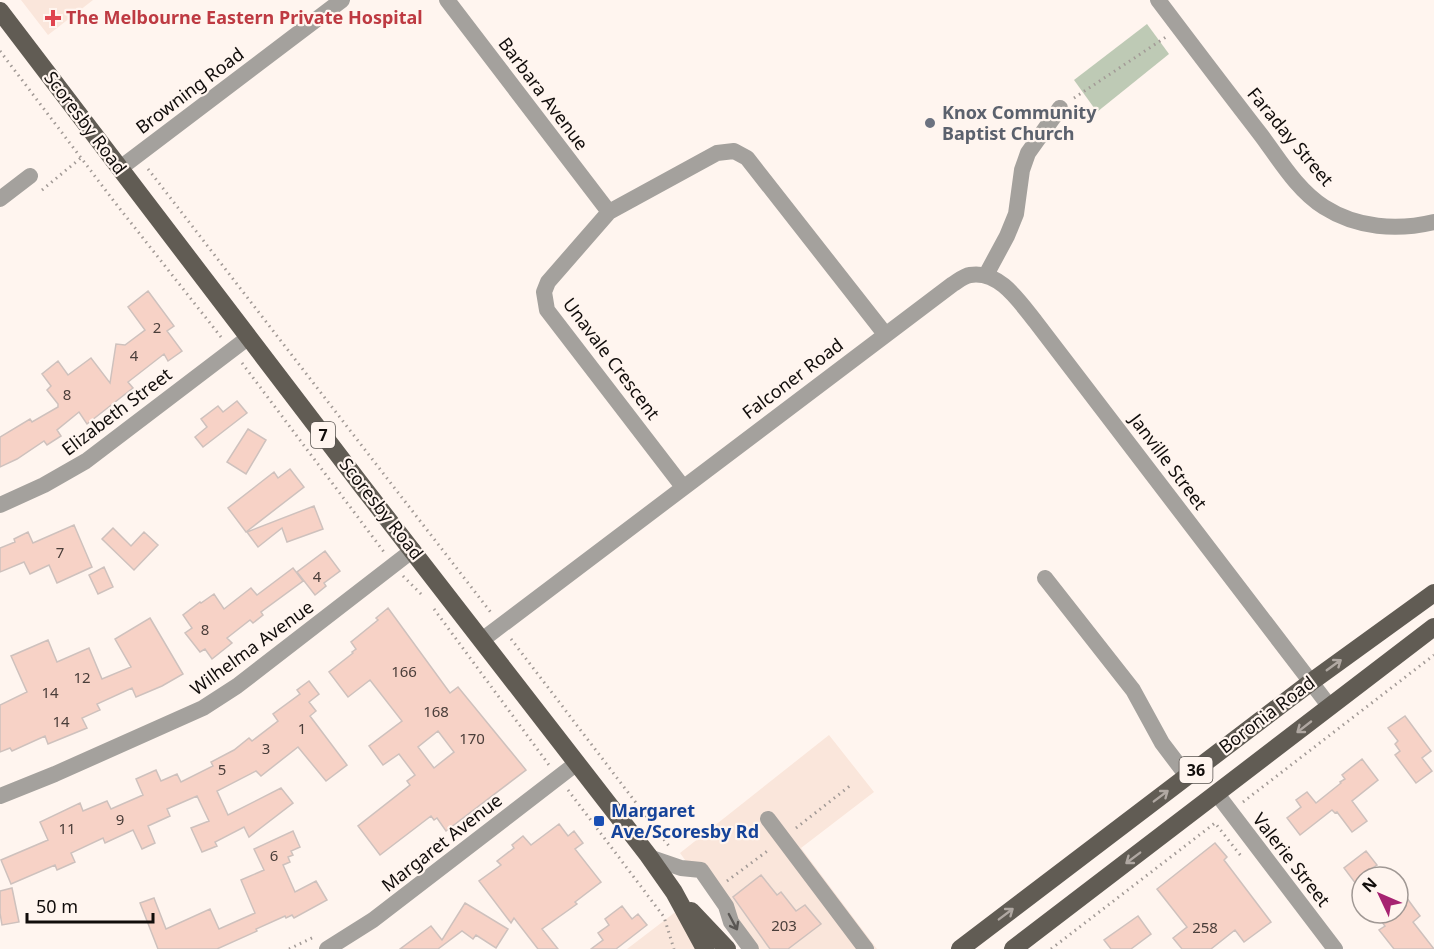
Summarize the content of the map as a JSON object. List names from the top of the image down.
{
  "streets": {
    "main road": [
      "Scoresby Road",
      "7",
      "Boronia Road",
      "36"
    ],
    "street": [
      "Browning Road",
      "Barbara Avenue",
      "Faraday Street",
      "Unavale Crescent",
      "Falconer Road",
      "Elizabeth Street",
      "Janville Street",
      "Wilhelma Avenue",
      "Margaret Avenue",
      "Valerie Street"
    ]
  },
  "crossings": [
    ["Browning Road", "Scoresby Road"],
    ["Barbara Avenue", "Unavale Crescent"],
    ["Scoresby Road", "Falconer Road"],
    ["Scoresby Road", "Elizabeth Street"],
    ["Scoresby Road", "Wilhelma Avenue"],
    ["Scoresby Road", "Margaret Avenue"],
    ["Unavale Crescent", "Falconer Road"],
    ["Falconer Road", "Janville Street"],
    ["Janville Street", "Boronia Road"],
    ["Boronia Road", "Valerie Street"]
  ],
  "places": {
    "health": ["The Melbourne Eastern Private Hospital"],
    "other": ["Knox Community Baptist Church"],
    "transit": ["Margaret Ave/Scoresby Rd"]
  },
  "house_numbers": [
    "2",
    "4",
    "8",
    "7",
    "4",
    "8",
    "166",
    "12",
    "14",
    "168",
    "14",
    "1",
    "170",
    "3",
    "5",
    "9",
    "11",
    "6",
    "203",
    "258"
  ],
  "scale_bar": "50 m",
  "north": "top left"
}
